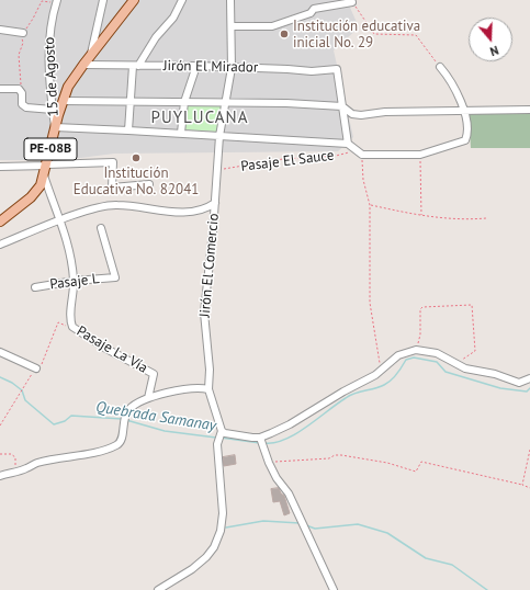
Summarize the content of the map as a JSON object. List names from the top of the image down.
{
  "streets": {
    "main road": ["PE-08B"],
    "street": [
      "Jirón El Mirador",
      "15 de Agosto",
      "Pasaje El Sauce",
      "Jirón El Comercio",
      "Pasaje L",
      "Pasaje La Vía"
    ]
  },
  "crossings": [
    ["Jirón El Mirador", "PE-08B"],
    ["15 de Agosto", "PE-08B"],
    ["PE-08B", "Pasaje La Vía"],
    ["Pasaje El Sauce", "Jirón El Comercio"],
    ["Pasaje L", "Pasaje La Vía"]
  ],
  "districts": ["PUYLUCANA"],
  "water": ["Quebrada Samanay"],
  "places": ["Institución educativa inicial No. 29", "Institución Educativa No. 82041"],
  "north": "bottom"
}
